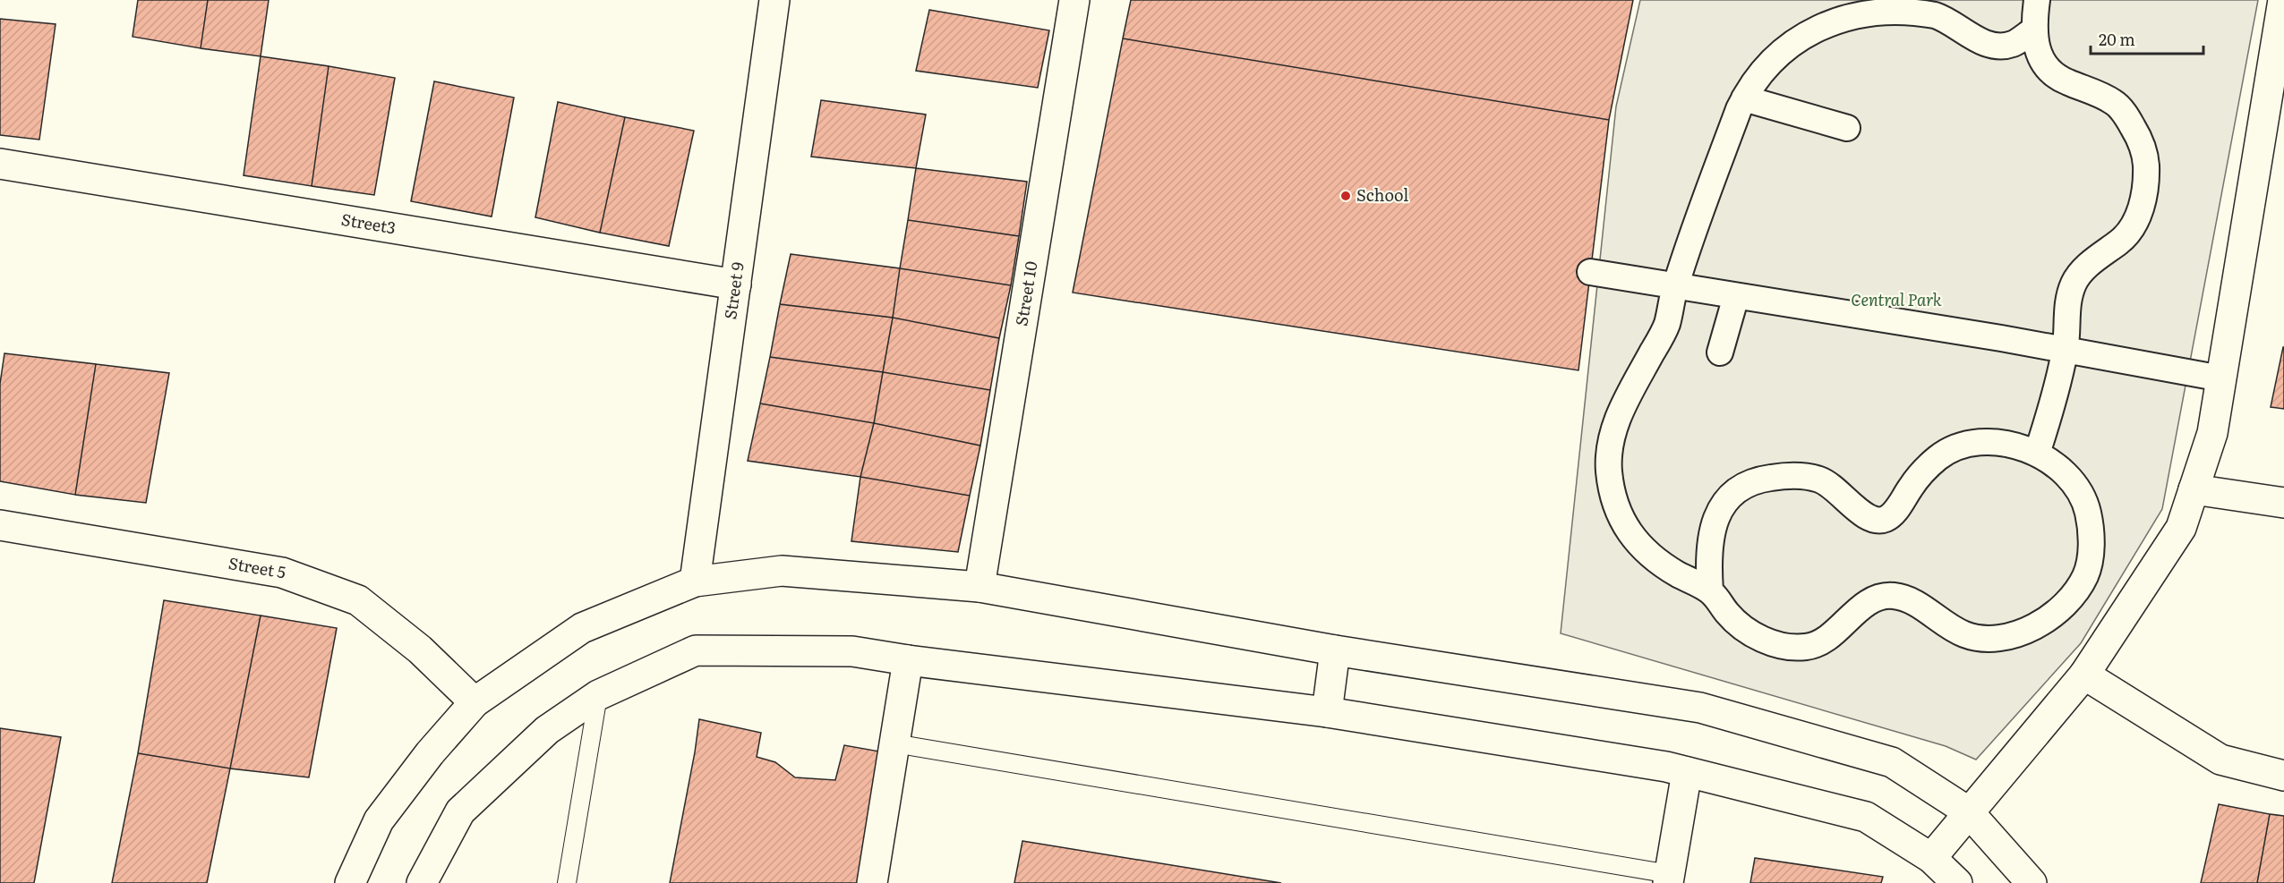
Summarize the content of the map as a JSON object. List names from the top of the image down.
{
  "streets": {
    "street": [
      "Street3",
      "Street 9",
      "Street 10",
      "Street 5"
    ]
  },
  "crossings": [
    ["Street3", "Street 9"]
  ],
  "parks": ["Central Park"],
  "places": ["School"],
  "scale_bar": "20 m"
}
